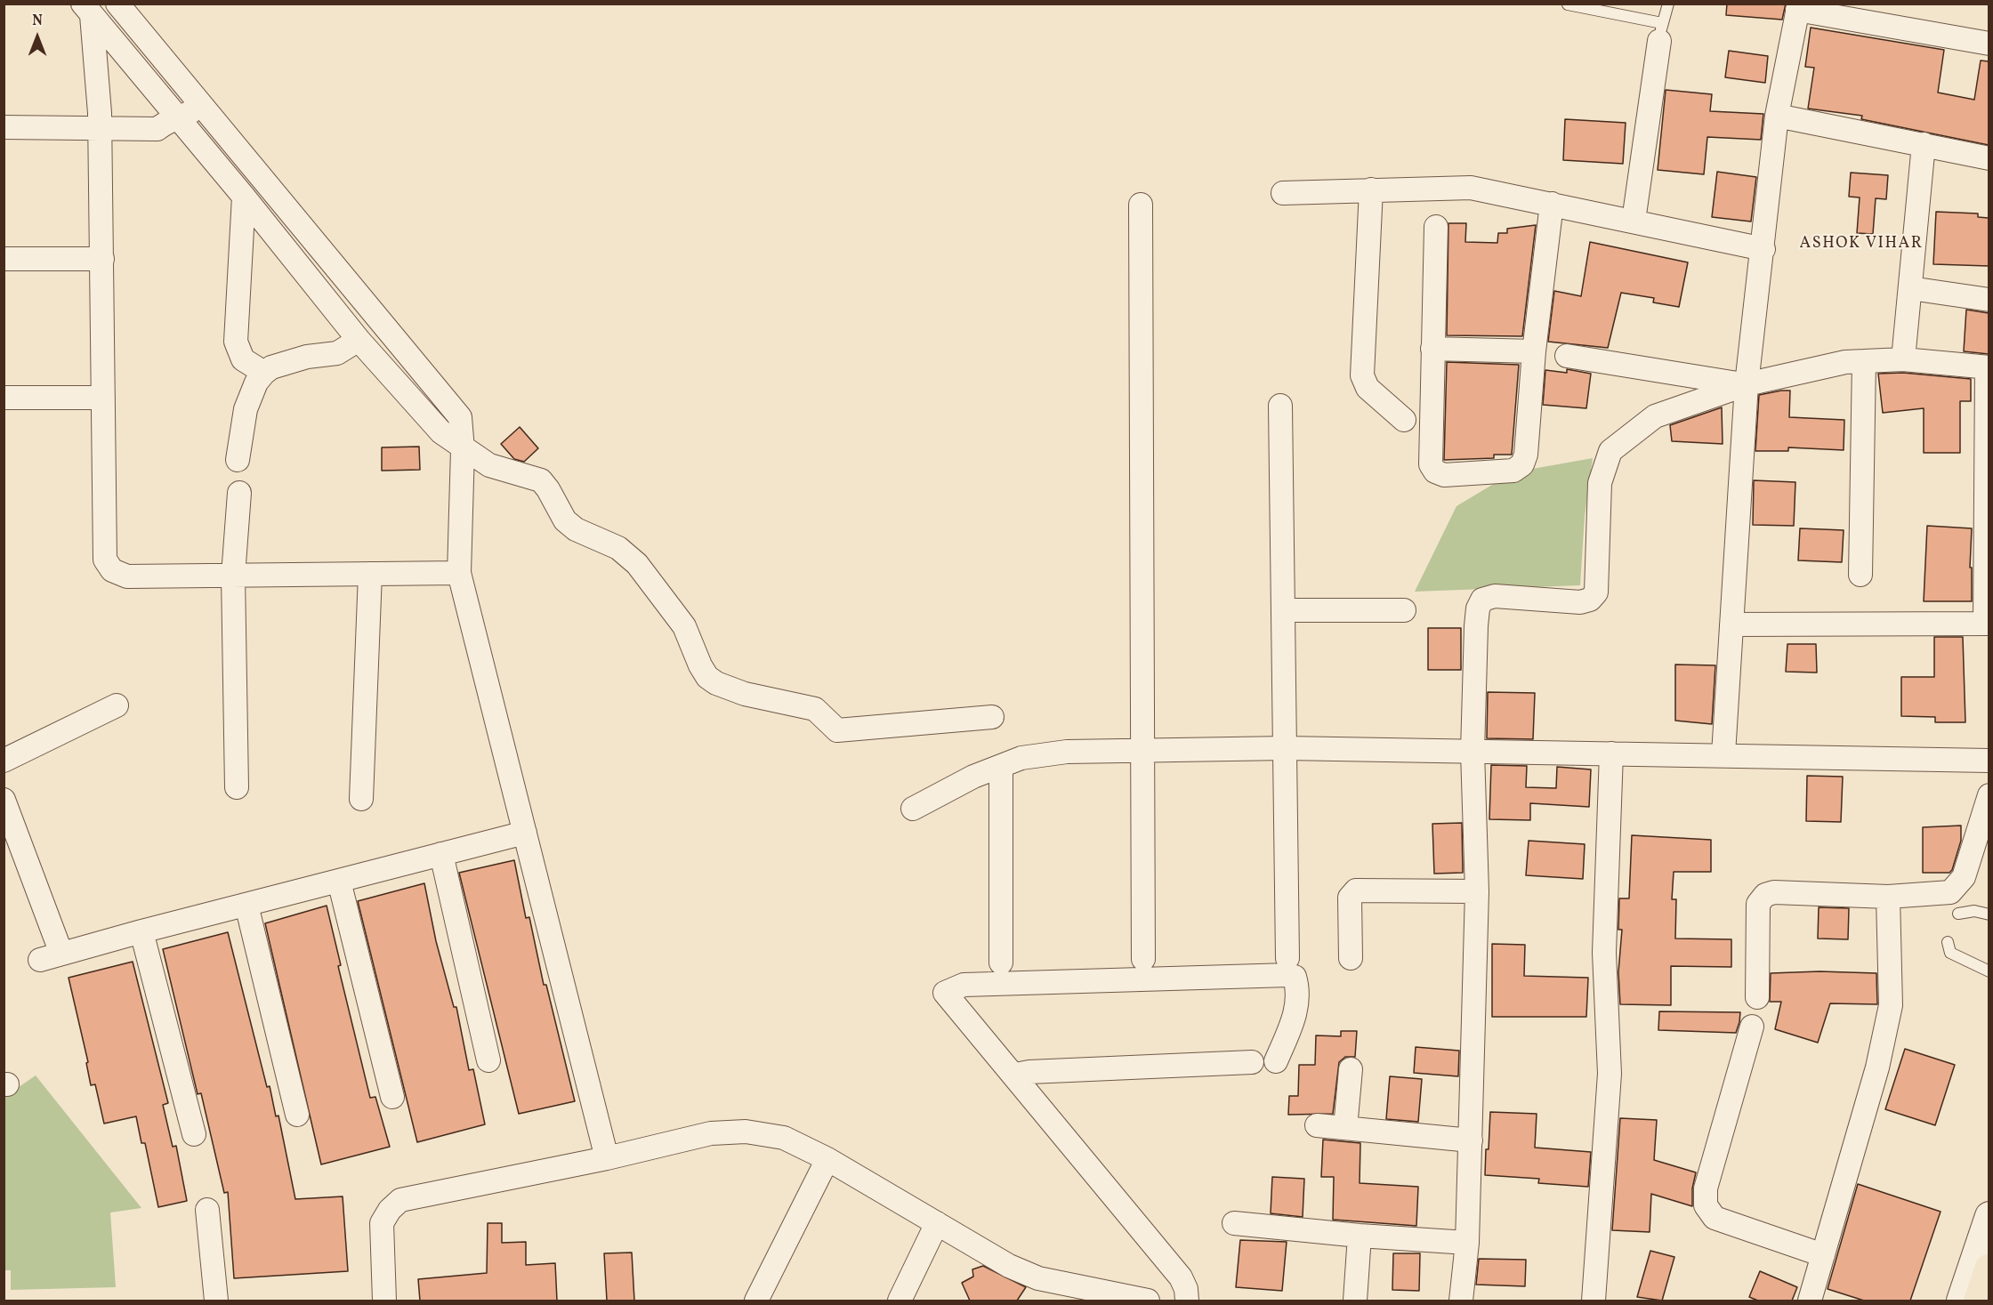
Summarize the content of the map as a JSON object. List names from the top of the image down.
{
  "districts": ["ASHOK VIHAR"],
  "north": "top"
}
